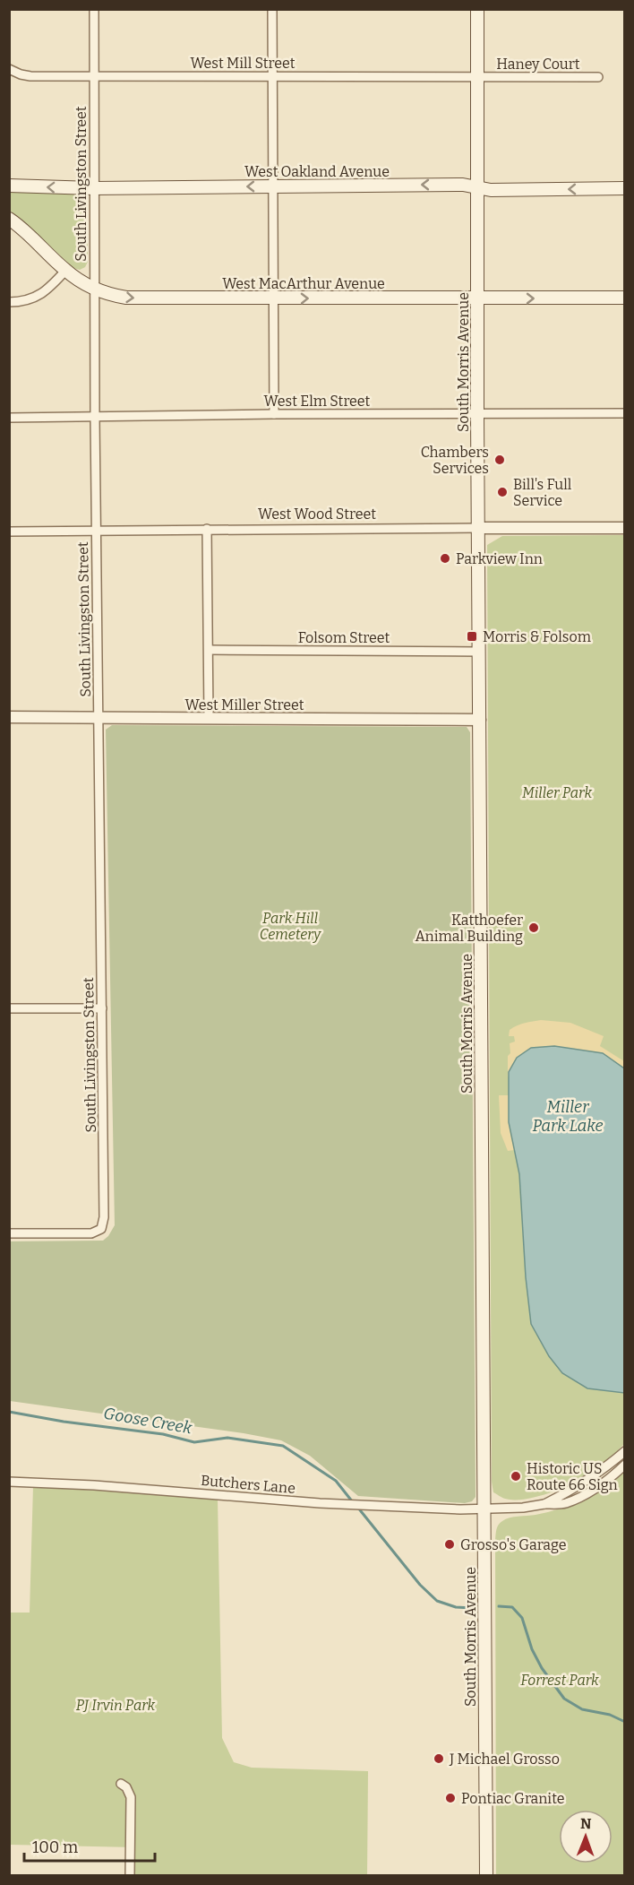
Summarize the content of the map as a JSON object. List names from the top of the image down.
{
  "streets": {
    "main road": ["West Oakland Avenue", "West MacArthur Avenue", "South Morris Avenue"],
    "street": [
      "West Mill Street",
      "Haney Court",
      "South Livingston Street",
      "West Elm Street",
      "West Wood Street",
      "Folsom Street",
      "West Miller Street",
      "Butchers Lane"
    ]
  },
  "crossings": [
    ["West Mill Street", "Haney Court"],
    ["West Mill Street", "South Livingston Street"],
    ["West Mill Street", "South Morris Avenue"],
    ["Haney Court", "South Morris Avenue"],
    ["West Oakland Avenue", "South Livingston Street"],
    ["West Oakland Avenue", "South Morris Avenue"],
    ["South Livingston Street", "West MacArthur Avenue"],
    ["South Livingston Street", "West Elm Street"],
    ["South Livingston Street", "West Wood Street"],
    ["South Livingston Street", "West Miller Street"],
    ["West MacArthur Avenue", "South Morris Avenue"],
    ["South Morris Avenue", "West Elm Street"],
    ["South Morris Avenue", "West Wood Street"],
    ["South Morris Avenue", "Folsom Street"],
    ["South Morris Avenue", "West Miller Street"],
    ["South Morris Avenue", "Butchers Lane"]
  ],
  "one_way": ["West Oakland Avenue", "West MacArthur Avenue"],
  "water": ["Miller Park Lake", "Goose Creek"],
  "parks": [
    "Miller Park",
    "Park Hill Cemetery",
    "Forrest Park",
    "PJ Irvin Park"
  ],
  "places": {
    "other": [
      "Chambers Services",
      "Bill's Full Service",
      "Parkview Inn",
      "Katthoefer Animal Building",
      "Historic US Route 66 Sign",
      "Grosso's Garage",
      "J Michael Grosso",
      "Pontiac Granite"
    ],
    "transit": ["Morris & Folsom"]
  },
  "scale_bar": "100 m",
  "north": "top"
}
